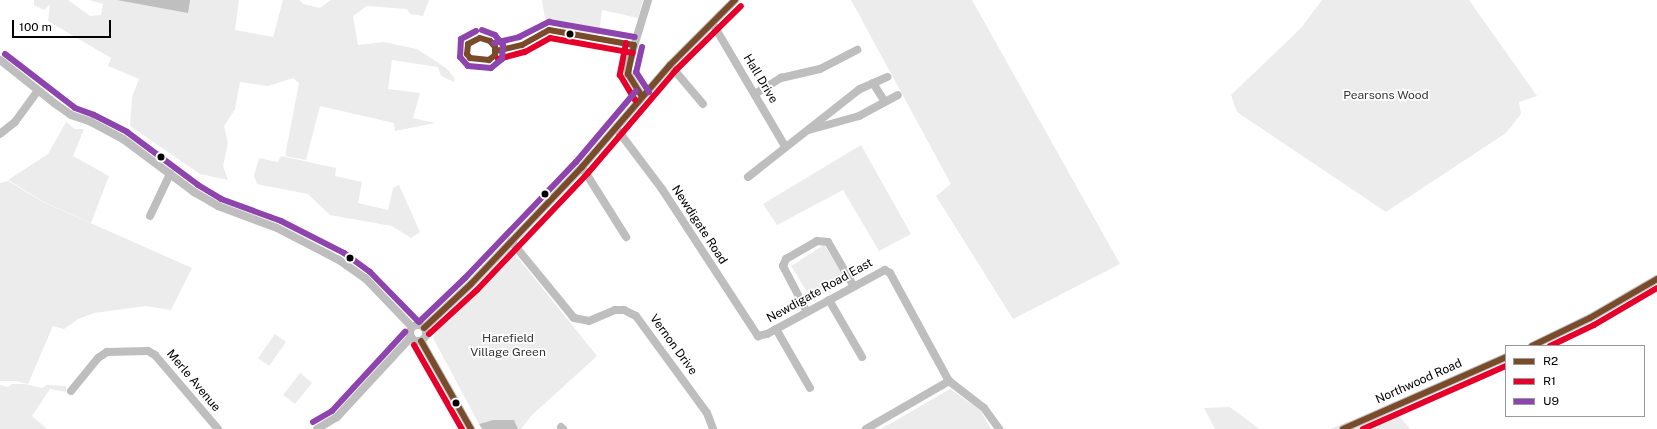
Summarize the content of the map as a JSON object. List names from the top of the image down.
{
  "streets": {
    "street": [
      "Hall Drive",
      "Newdigate Road",
      "Newdigate Road East",
      "Vernon Drive",
      "Merle Avenue",
      "Northwood Road"
    ]
  },
  "crossings": [
    ["Newdigate Road", "Newdigate Road East"]
  ],
  "parks": ["Pearsons Wood", "Harefield Village Green"],
  "lines": ["transit line R2", "transit line R1", "transit line U9"],
  "legend": ["R2", "R1", "U9"],
  "scale_bar": "100 m"
}
